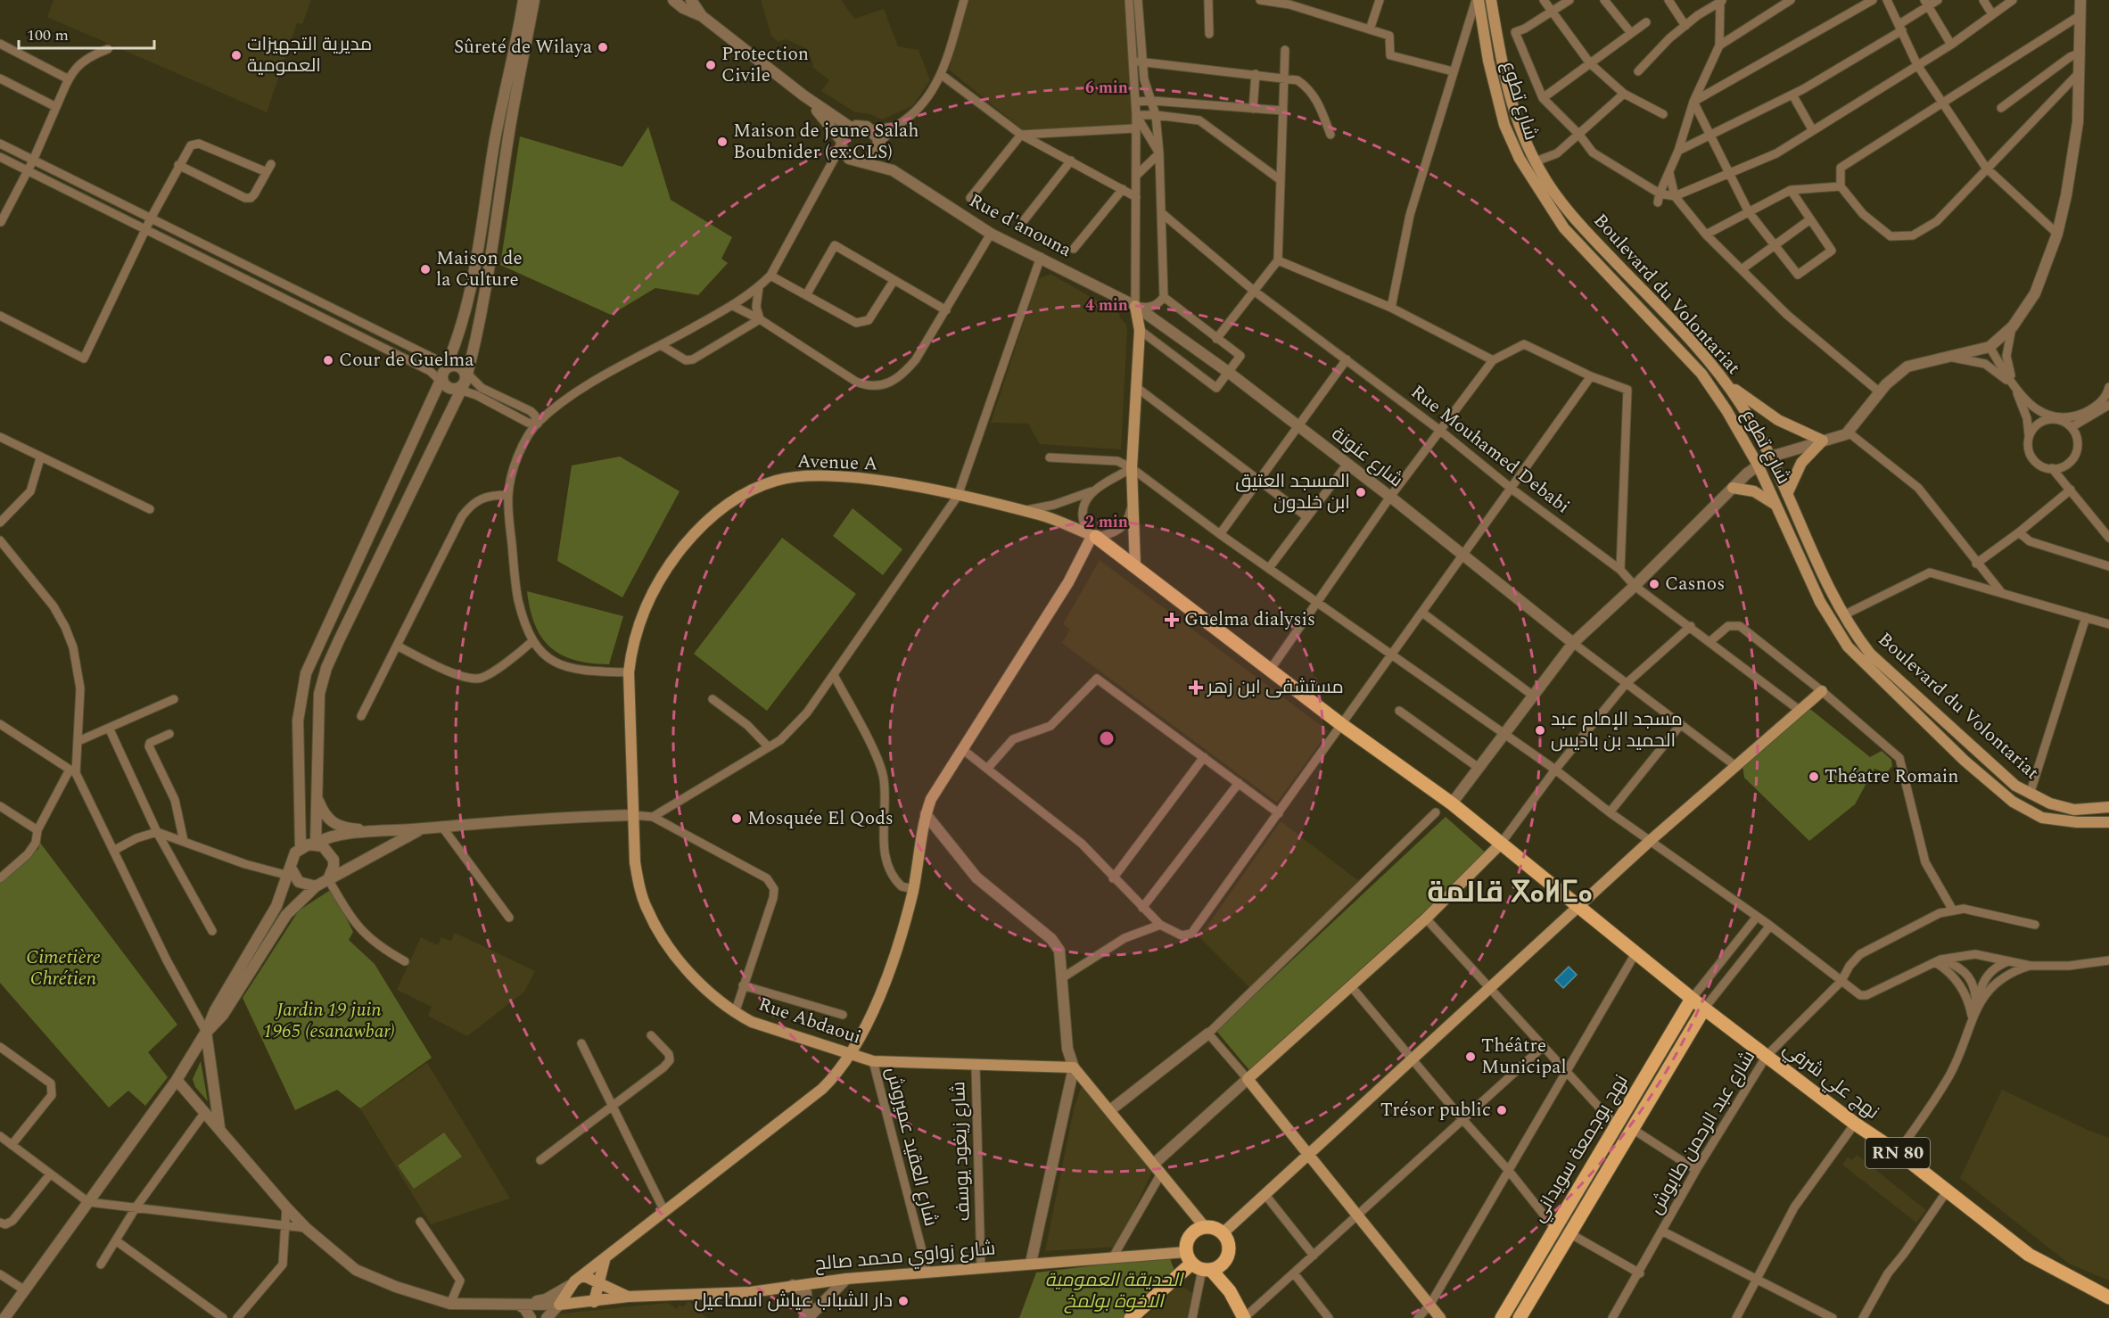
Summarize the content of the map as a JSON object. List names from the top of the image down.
{
  "streets": {
    "main road": [
      "شارع تطوع",
      "Boulevard du Volontariat",
      "Avenue A",
      "Rue Abdaoui",
      "نهج علي شرفي",
      "نهج بوجمعة سويداني",
      "RN 80",
      "شارع زواوي محمد صالح"
    ],
    "street": [
      "Rue d'anouna",
      "Rue Mouhamed Debabi",
      "شارع عنونة",
      "شارع عبد الرحمن طابوش",
      "شارع العقيد عميروش",
      "شارع زيغود يوسف"
    ]
  },
  "crossings": [
    ["Rue d'anouna", "شارع عنونة"],
    ["Avenue A", "Rue Abdaoui"],
    ["Avenue A", "نهج علي شرفي"],
    ["Rue Abdaoui", "شارع العقيد عميروش"],
    ["Rue Abdaoui", "شارع زيغود يوسف"],
    ["نهج علي شرفي", "شارع عبد الرحمن طابوش"],
    ["نهج علي شرفي", "نهج بوجمعة سويداني"],
    ["شارع العقيد عميروش", "شارع زواوي محمد صالح"],
    ["شارع زيغود يوسف", "شارع زواوي محمد صالح"]
  ],
  "districts": ["قالمة ⴳⴰⵍⵎⴰ"],
  "parks": ["Cimetière Chrétien", "Jardin 19 juin 1965 (esanawbar)", "الحديقة العمومية الاخوة بولمخ"],
  "places": {
    "other": [
      "Sûreté de Wilaya",
      "مديرية التجهيزات العمومية",
      "Protection Civile",
      "Maison de jeune Salah Boubnider (ex:CLS)",
      "Maison de la Culture",
      "Cour de Guelma",
      "المسجد العتيق ابن خلدون",
      "Casnos",
      "مسجد الإمام عبد الحميد بن باديس",
      "Théatre Romain",
      "Mosquée El Qods",
      "Théâtre Municipal",
      "Trésor public",
      "دار الشباب عياش اسماعيل"
    ],
    "health": ["Guelma dialysis", "مستشفى ابن زهر"]
  },
  "scale_bar": "100 m",
  "rings": ["6 min", "4 min", "2 min"]
}
